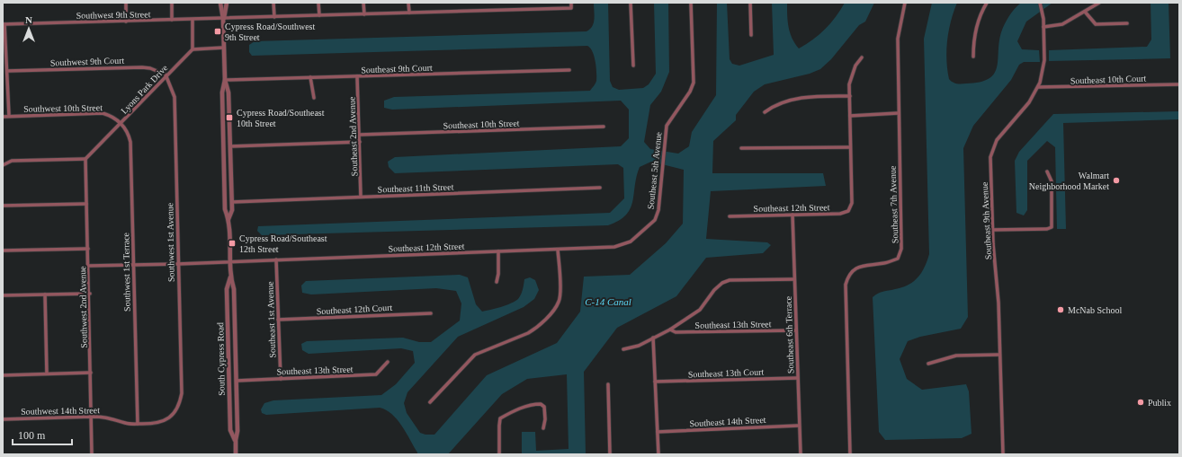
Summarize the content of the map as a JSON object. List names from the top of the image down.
{
  "streets": {
    "street": [
      "Southwest 9th Street",
      "Southwest 9th Court",
      "Southeast 9th Court",
      "Southeast 10th Court",
      "Lyons Park Drive",
      "Southwest 10th Street",
      "Southeast 10th Street",
      "Southeast 2nd Avenue",
      "Southeast 5th Avenue",
      "Southeast 11th Street",
      "Southeast 7th Avenue",
      "Southeast 12th Street",
      "Southeast 9th Avenue",
      "Southwest 1st Avenue",
      "Southwest 1st Terrace",
      "Southwest 2nd Avenue",
      "Southeast 12th Court",
      "Southeast 1st Avenue",
      "Southeast 13th Street",
      "Southeast 6th Terrace",
      "South Cypress Road",
      "Southeast 13th Court",
      "Southwest 14th Street",
      "Southeast 14th Street"
    ]
  },
  "crossings": [
    ["Southwest 9th Street", "South Cypress Road"],
    ["Southwest 9th Court", "Lyons Park Drive"],
    ["Southwest 9th Court", "Southwest 1st Avenue"],
    ["Southeast 9th Court", "Southeast 2nd Avenue"],
    ["Southeast 9th Court", "South Cypress Road"],
    ["Southeast 10th Court", "Southeast 9th Avenue"],
    ["Lyons Park Drive", "Southwest 10th Street"],
    ["Lyons Park Drive", "Southwest 1st Avenue"],
    ["Lyons Park Drive", "Southwest 1st Terrace"],
    ["Lyons Park Drive", "Southwest 2nd Avenue"],
    ["Southwest 10th Street", "Southwest 1st Terrace"],
    ["Southeast 10th Street", "Southeast 2nd Avenue"],
    ["Southeast 2nd Avenue", "Southeast 11th Street"],
    ["Southeast 5th Avenue", "Southeast 12th Street"],
    ["Southeast 11th Street", "South Cypress Road"],
    ["Southeast 12th Street", "Southwest 1st Avenue"],
    ["Southeast 12th Street", "Southwest 1st Terrace"],
    ["Southeast 12th Street", "Southwest 2nd Avenue"],
    ["Southeast 12th Street", "Southeast 1st Avenue"],
    ["Southeast 12th Street", "Southeast 6th Terrace"],
    ["Southeast 12th Street", "South Cypress Road"],
    ["Southwest 1st Avenue", "Southwest 14th Street"],
    ["Southwest 1st Terrace", "Southwest 14th Street"],
    ["Southwest 2nd Avenue", "Southwest 14th Street"],
    ["Southeast 12th Court", "Southeast 1st Avenue"],
    ["Southeast 1st Avenue", "Southeast 13th Street"],
    ["Southeast 13th Street", "Southeast 6th Terrace"],
    ["Southeast 13th Street", "South Cypress Road"],
    ["Southeast 6th Terrace", "Southeast 13th Court"],
    ["Southeast 6th Terrace", "Southeast 14th Street"]
  ],
  "water": ["C-14 Canal"],
  "places": {
    "transit": ["Cypress Road/Southwest 9th Street", "Cypress Road/Southeast 10th Street", "Cypress Road/Southeast 12th Street"],
    "other": ["Walmart Neighborhood Market", "McNab School", "Publix"]
  },
  "scale_bar": "100 m",
  "north": "top"
}
